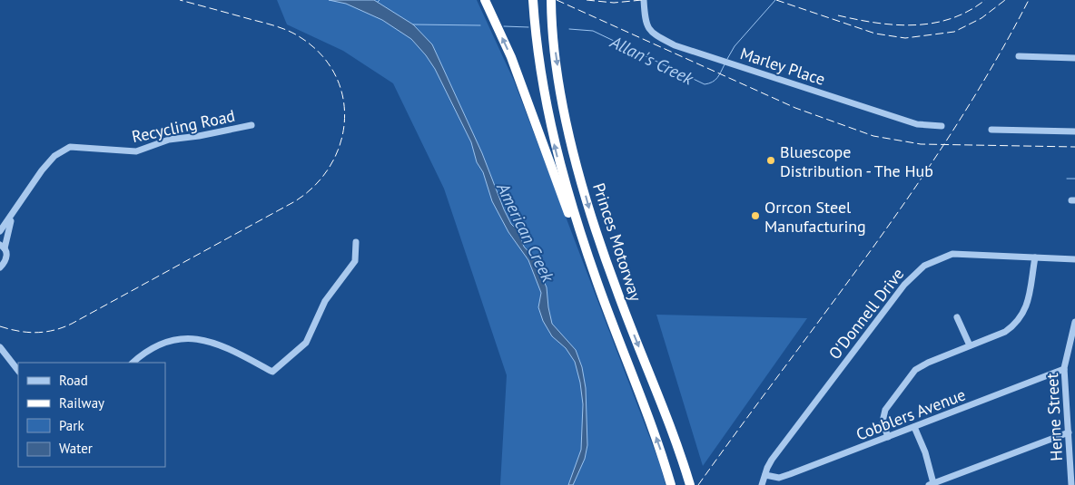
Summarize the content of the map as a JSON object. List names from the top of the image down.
{
  "streets": {
    "highway": ["Princes Motorway"],
    "street": [
      "Marley Place",
      "Recycling Road",
      "O'Donnell Drive",
      "Cobblers Avenue",
      "Herne Street"
    ]
  },
  "crossings": [
    ["O'Donnell Drive", "Cobblers Avenue"],
    ["Cobblers Avenue", "Herne Street"]
  ],
  "water": ["Allan's Creek", "American Creek"],
  "places": ["Bluescope Distribution - The Hub", "Orrcon Steel Manufacturing"],
  "legend": [
    "Road",
    "Railway",
    "Park",
    "Water"
  ]
}
